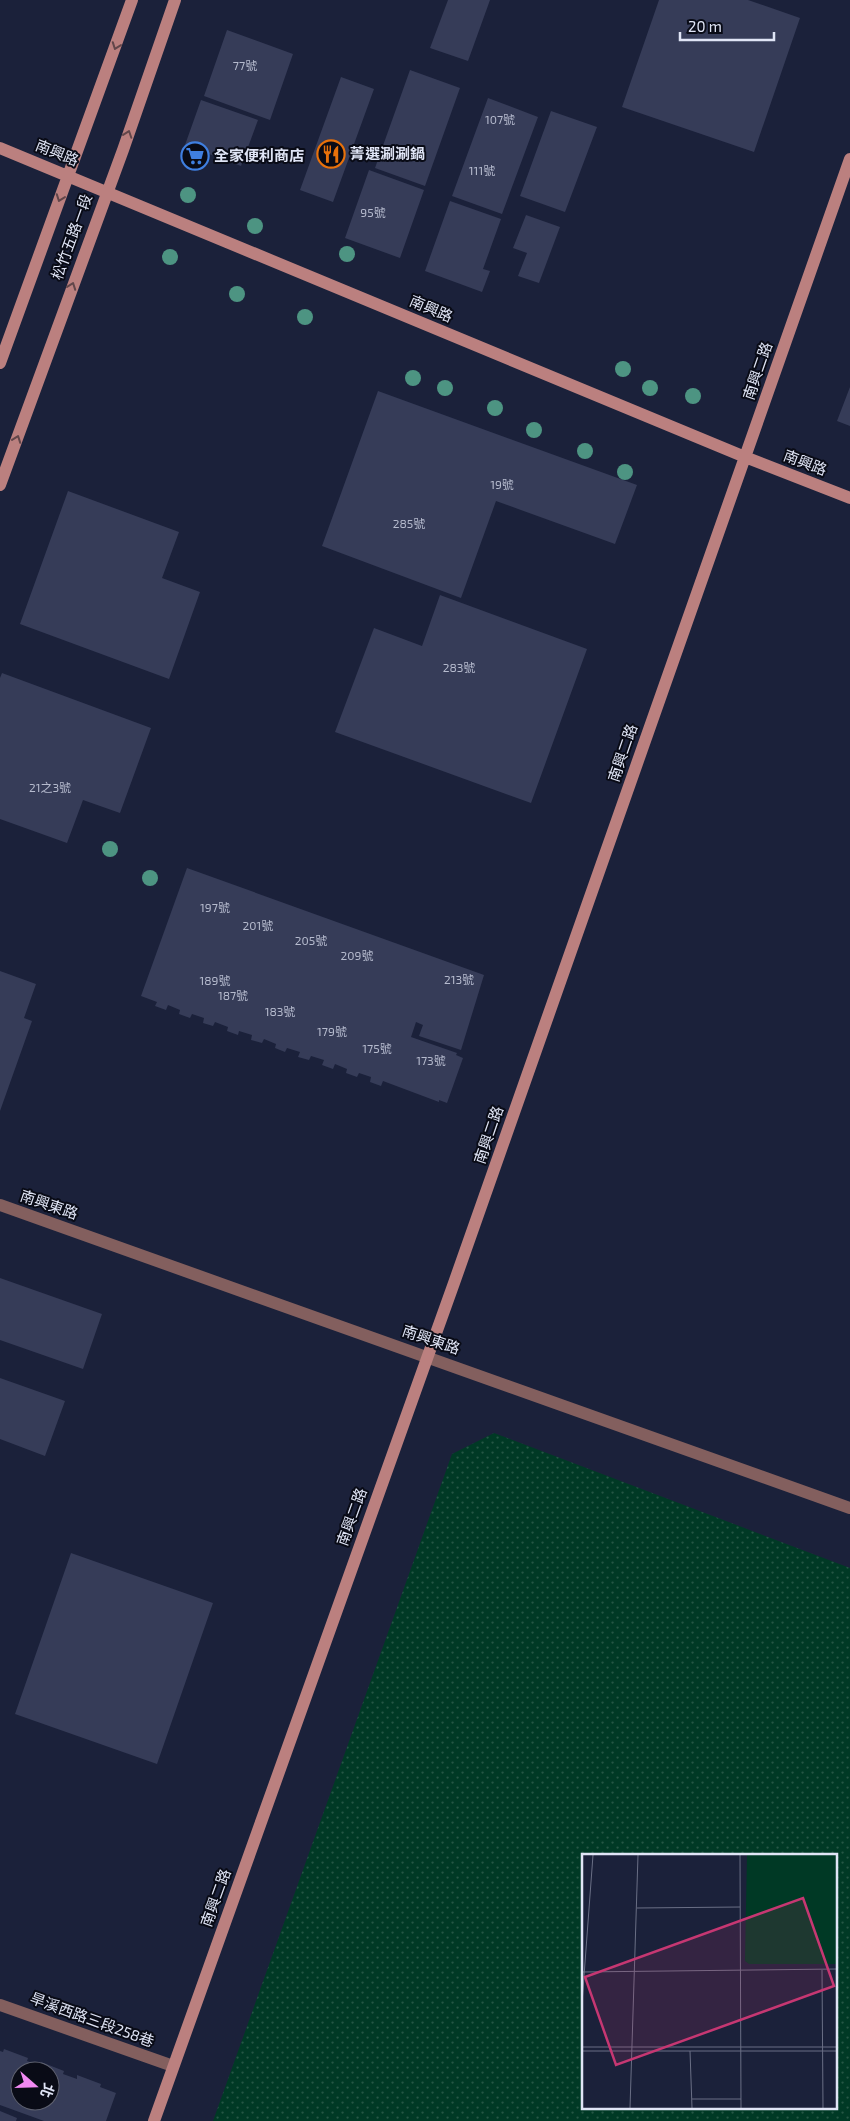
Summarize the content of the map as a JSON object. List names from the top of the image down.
{
  "streets": {
    "street": [
      "南興路",
      "松竹五路一段",
      "南興二路",
      "南興東路",
      "旱溪西路三段258巷"
    ]
  },
  "crossings": [
    ["南興路", "松竹五路一段"],
    ["南興路", "南興二路"],
    ["南興二路", "南興東路"],
    ["南興二路", "旱溪西路三段258巷"]
  ],
  "places": {
    "restaurant": ["菁選涮涮鍋"],
    "supermarket": ["全家便利商店"]
  },
  "house_numbers": [
    "77號",
    "107號",
    "111號",
    "95號",
    "19號",
    "285號",
    "283號",
    "21之3號",
    "197號",
    "201號",
    "205號",
    "209號",
    "213號",
    "189號",
    "187號",
    "183號",
    "179號",
    "175號",
    "173號"
  ],
  "scale_bar": "20 m",
  "north": "right"
}
